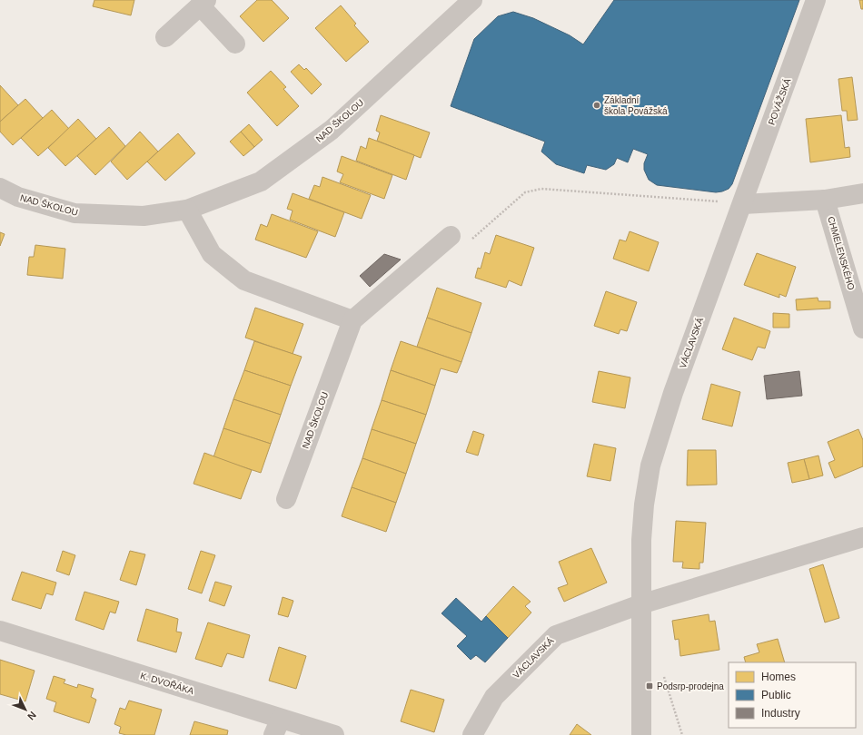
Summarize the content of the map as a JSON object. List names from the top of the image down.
{
  "streets": {
    "street": [
      "POVÁŽSKÁ",
      "NAD ŠKOLOU",
      "CHMELENSKÉHO",
      "VÁCLAVSKÁ",
      "K. DVOŘÁKA"
    ]
  },
  "crossings": [
    ["POVÁŽSKÁ", "VÁCLAVSKÁ"]
  ],
  "places": {
    "other": ["Základní škola Povážská"],
    "transit": ["Podsrp-prodejna"]
  },
  "legend": ["Homes", "Public", "Industry"],
  "north": "bottom right"
}
